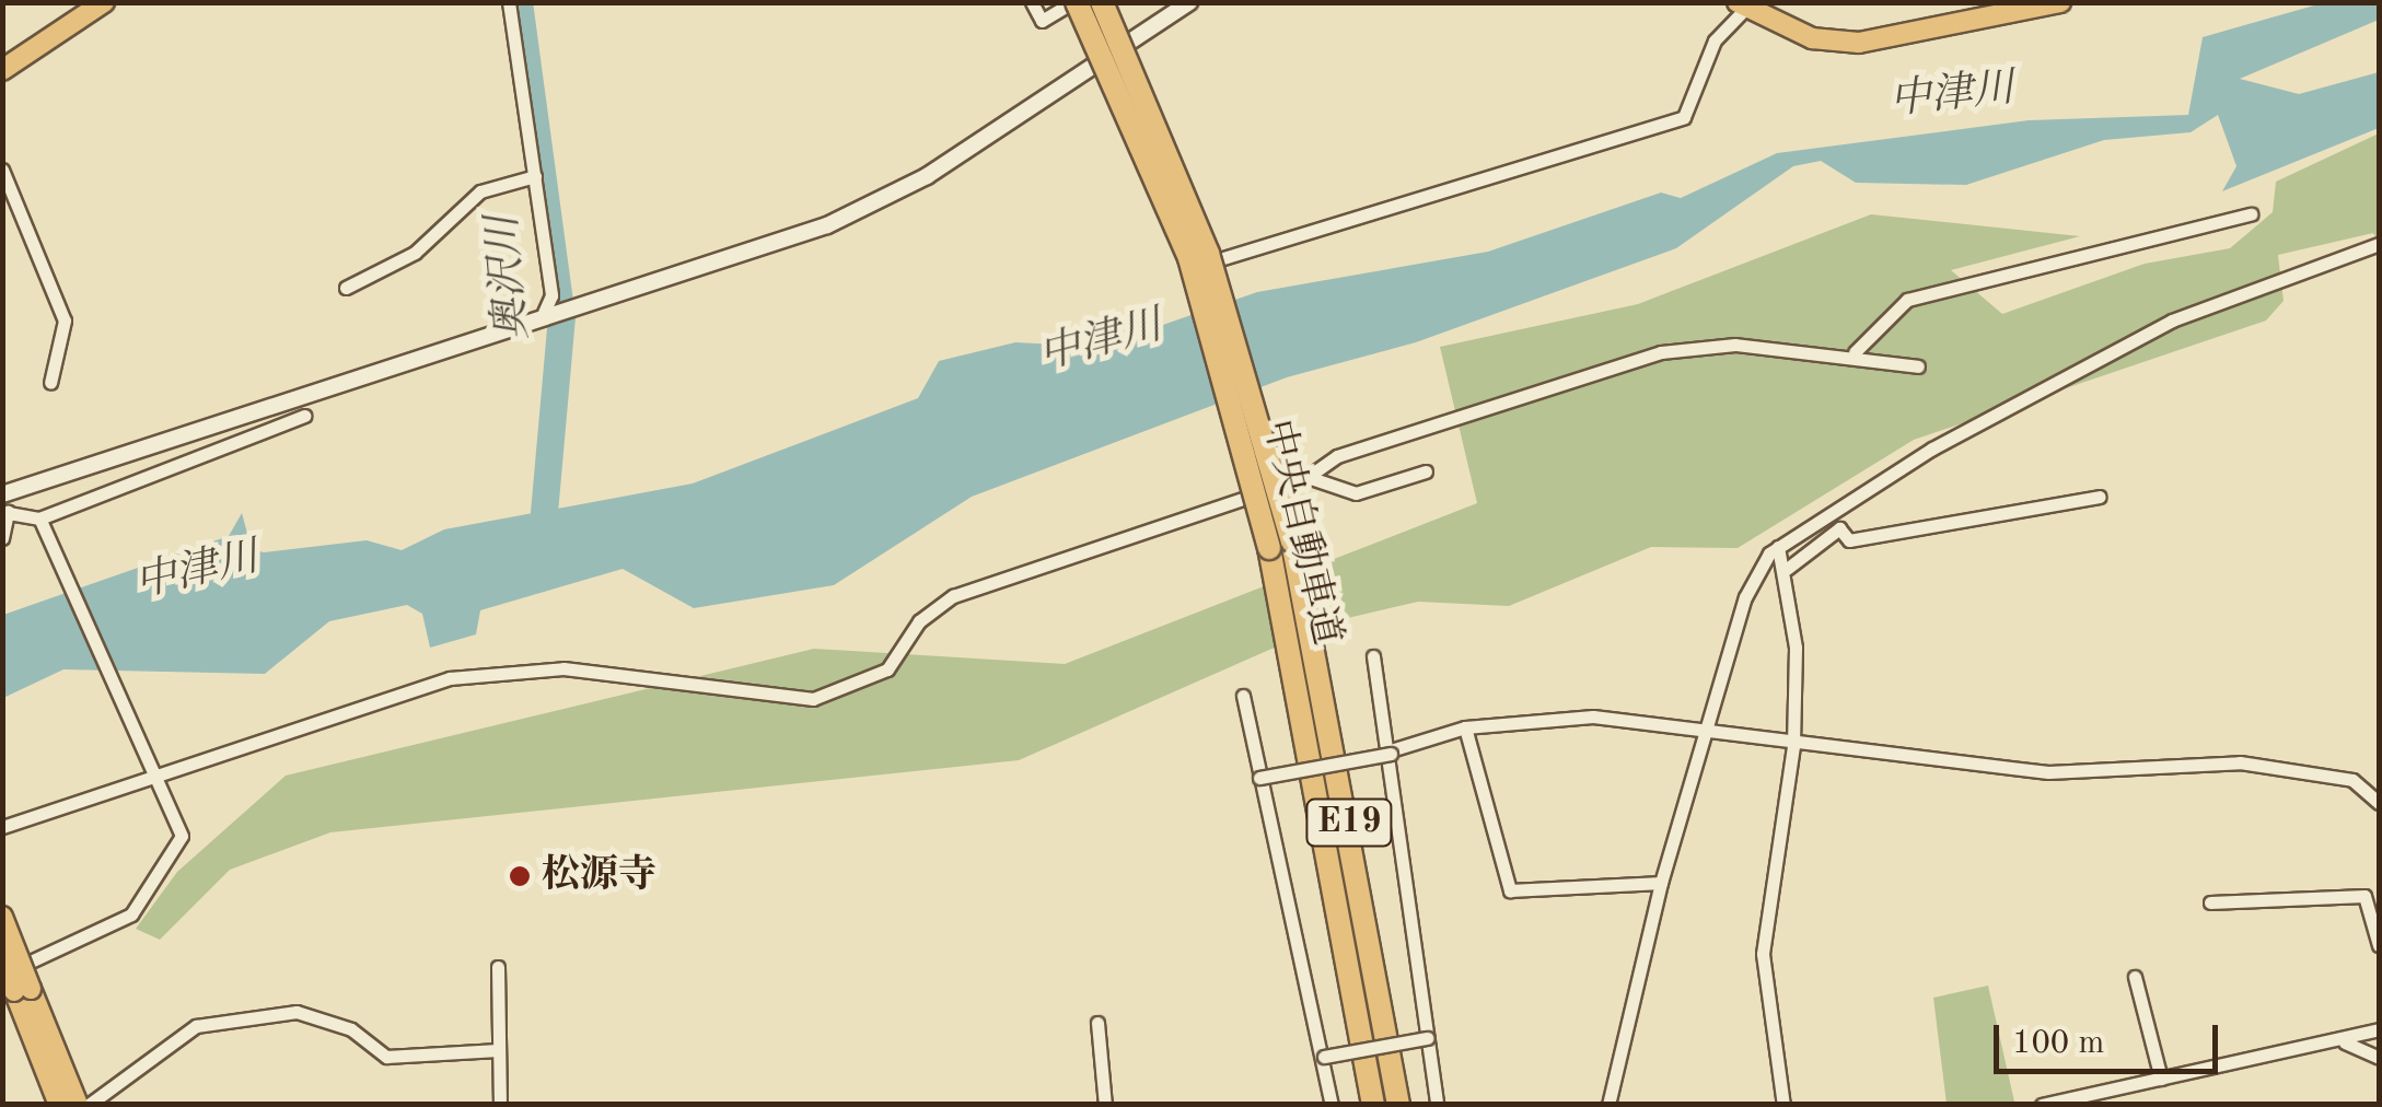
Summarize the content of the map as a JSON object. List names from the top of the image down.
{
  "streets": {
    "highway": ["中央自動車道", "E19"]
  },
  "water": ["中津川", "奥沢川"],
  "places": ["松源寺"],
  "scale_bar": "100 m"
}
